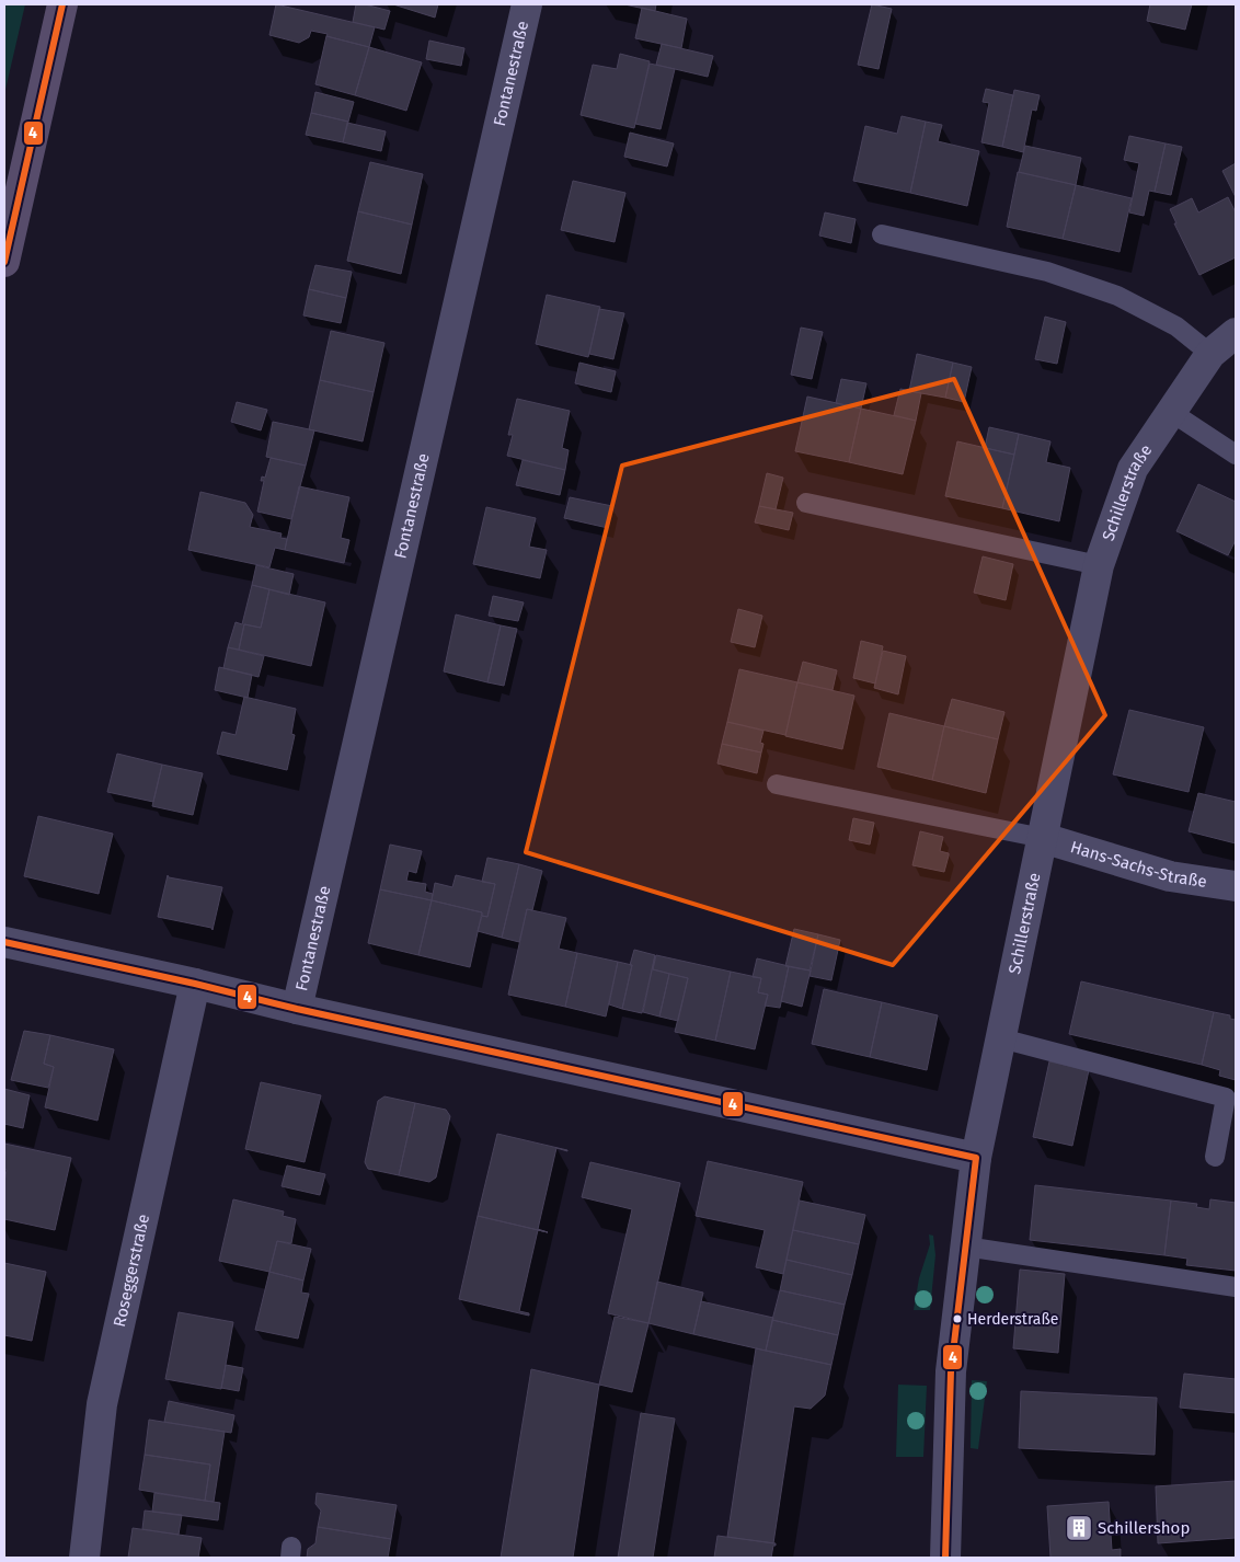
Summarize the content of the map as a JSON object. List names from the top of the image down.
{
  "streets": {
    "street": [
      "Fontanestraße",
      "Schillerstraße",
      "Hans-Sachs-Straße",
      "Roseggerstraße"
    ]
  },
  "crossings": [
    ["Schillerstraße", "Hans-Sachs-Straße"]
  ],
  "places": {
    "other": ["Herderstraße"],
    "building": ["Schillershop"]
  },
  "lines": ["transit line 4"]
}
